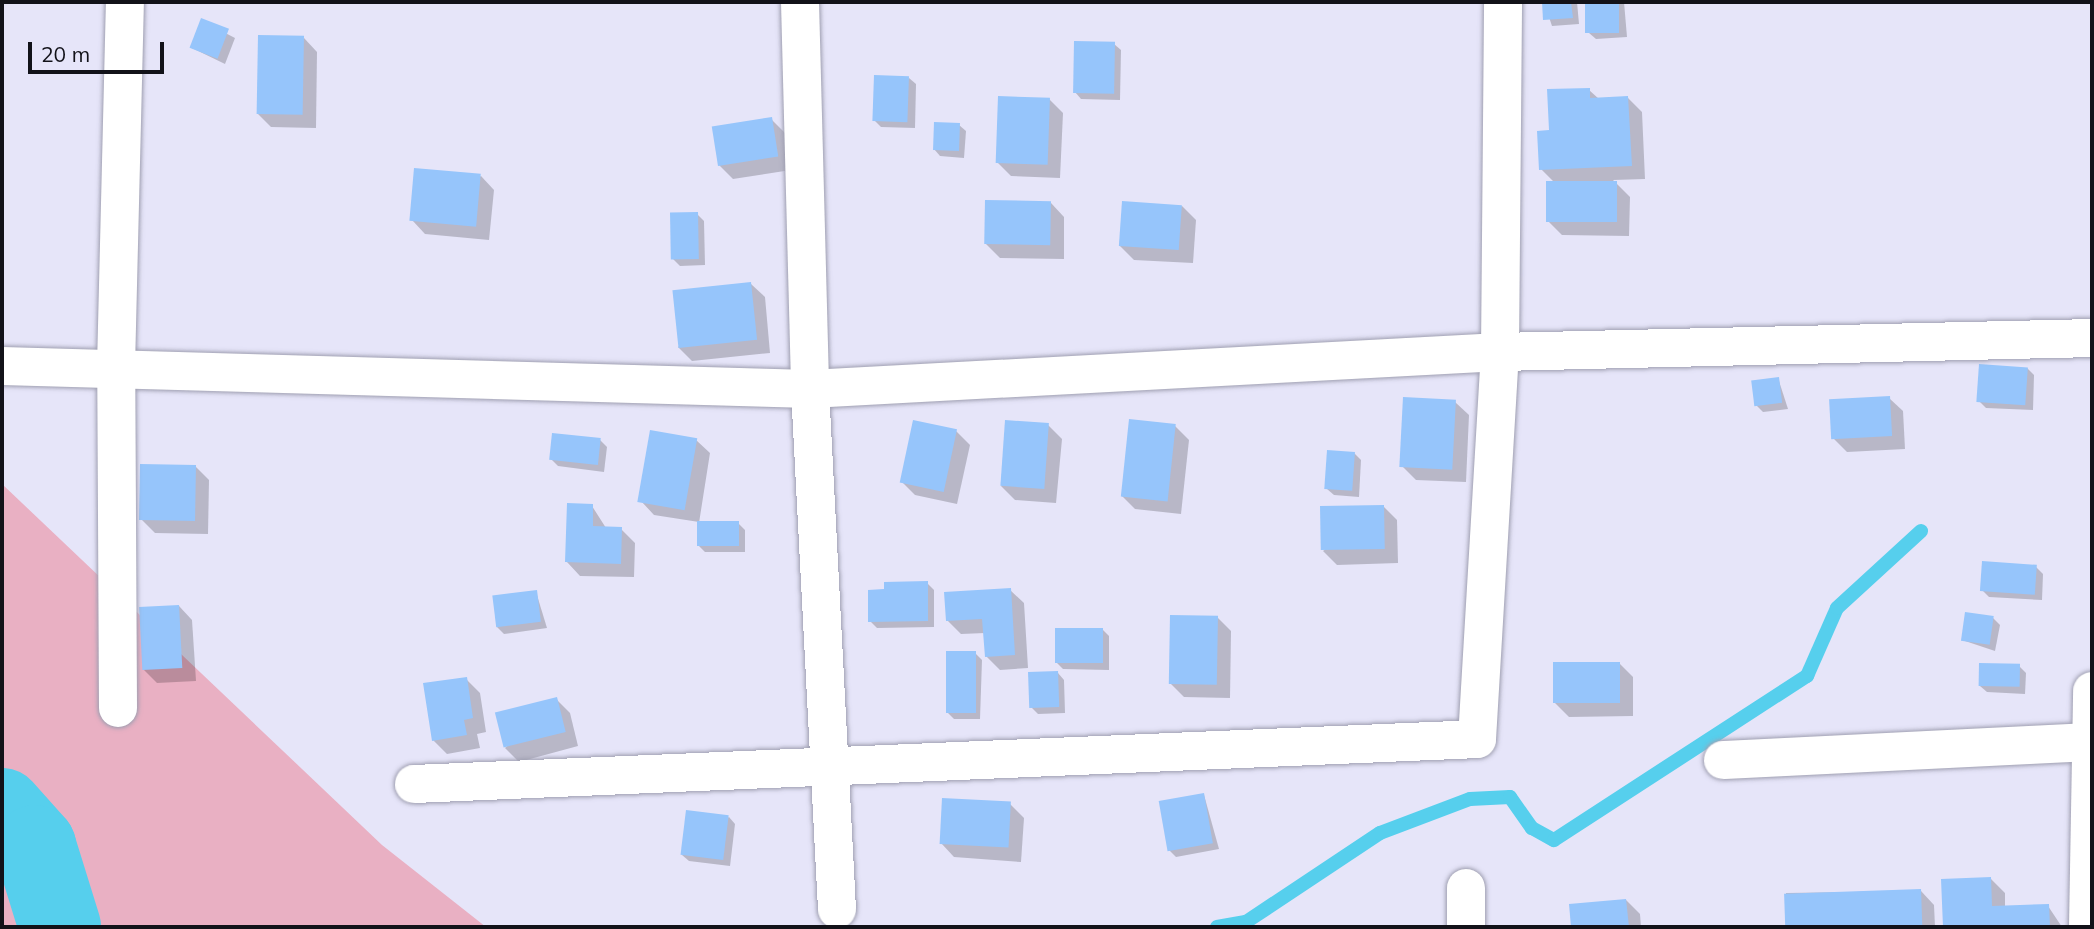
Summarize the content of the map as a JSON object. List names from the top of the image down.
{
  "scale_bar": "20 m"
}
